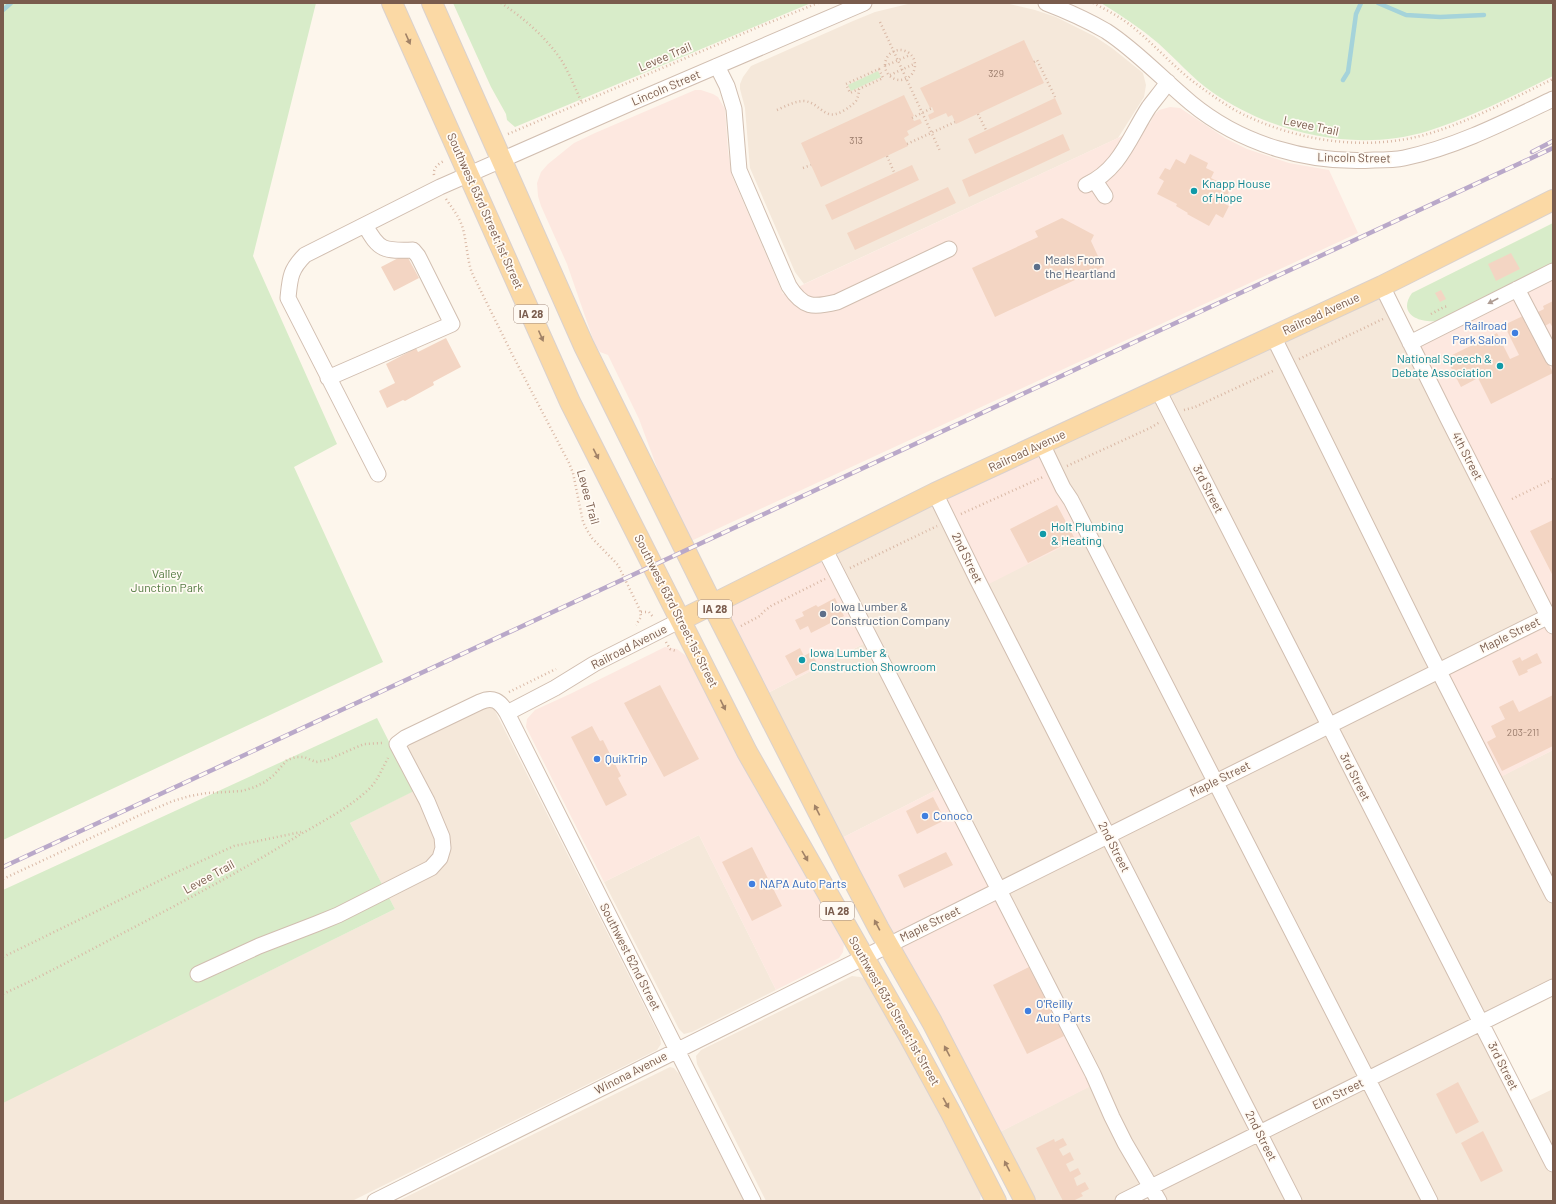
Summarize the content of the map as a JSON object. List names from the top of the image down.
{
  "streets": {
    "main road": ["Southwest 63rd Street;1st Street", "IA 28", "Railroad Avenue"],
    "street": [
      "Lincoln Street",
      "4th Street",
      "3rd Street",
      "2nd Street",
      "Maple Street",
      "Southwest 62nd Street",
      "Winona Avenue",
      "Elm Street"
    ],
    "path": ["Levee Trail"]
  },
  "crossings": [
    ["Lincoln Street", "Southwest 63rd Street;1st Street"],
    ["Southwest 63rd Street;1st Street", "Railroad Avenue"],
    ["Southwest 63rd Street;1st Street", "Maple Street"],
    ["Southwest 63rd Street;1st Street", "Winona Avenue"],
    ["Railroad Avenue", "4th Street"],
    ["Railroad Avenue", "3rd Street"],
    ["Railroad Avenue", "2nd Street"],
    ["Railroad Avenue", "Southwest 62nd Street"],
    ["4th Street", "Maple Street"],
    ["3rd Street", "Maple Street"],
    ["3rd Street", "Elm Street"],
    ["2nd Street", "Maple Street"],
    ["2nd Street", "Elm Street"],
    ["Maple Street", "Winona Avenue"],
    ["Southwest 62nd Street", "Winona Avenue"]
  ],
  "parks": ["Valley Junction Park"],
  "places": [
    "Knapp House of Hope",
    "Meals From the Heartland",
    "Railroad Park Salon",
    "National Speech & Debate Association",
    "Holt Plumbing & Heating",
    "Iowa Lumber & Construction Company",
    "Iowa Lumber & Construction Showroom",
    "QuikTrip",
    "Conoco",
    "NAPA Auto Parts",
    "O'Reilly Auto Parts"
  ],
  "house_numbers": ["329", "313", "203-211"]
}
